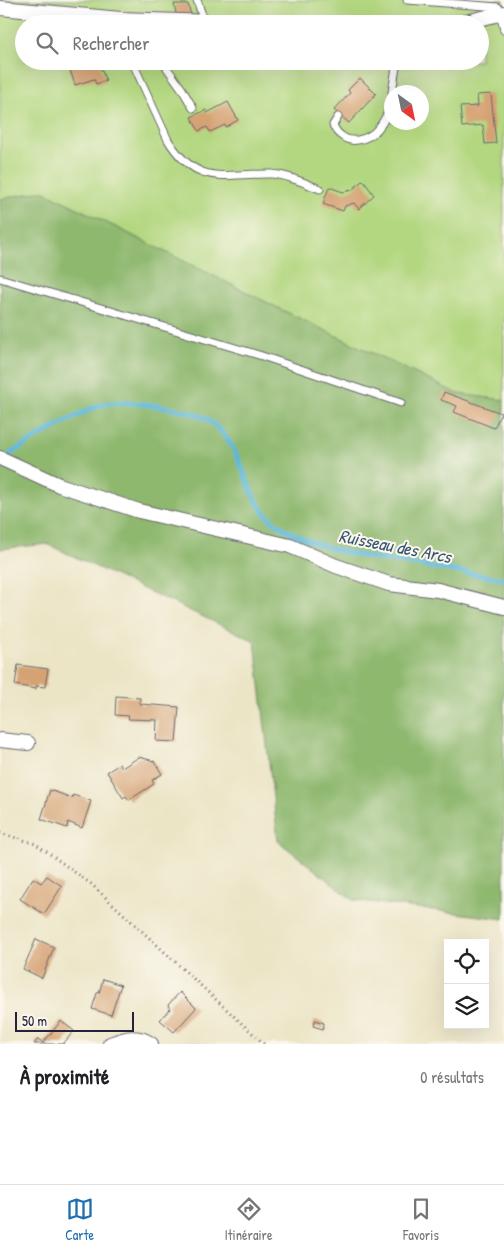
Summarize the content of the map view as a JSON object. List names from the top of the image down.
{
  "water": ["Ruisseau des Arcs"],
  "scale_bar": "50 m",
  "north": "bottom right",
  "page": {
    "search": "Rechercher",
    "scale": "50 m",
    "heading": ["À proximité", "0 résultats"],
    "nav": ["Carte", "Itinéraire", "Favoris"]
  }
}
